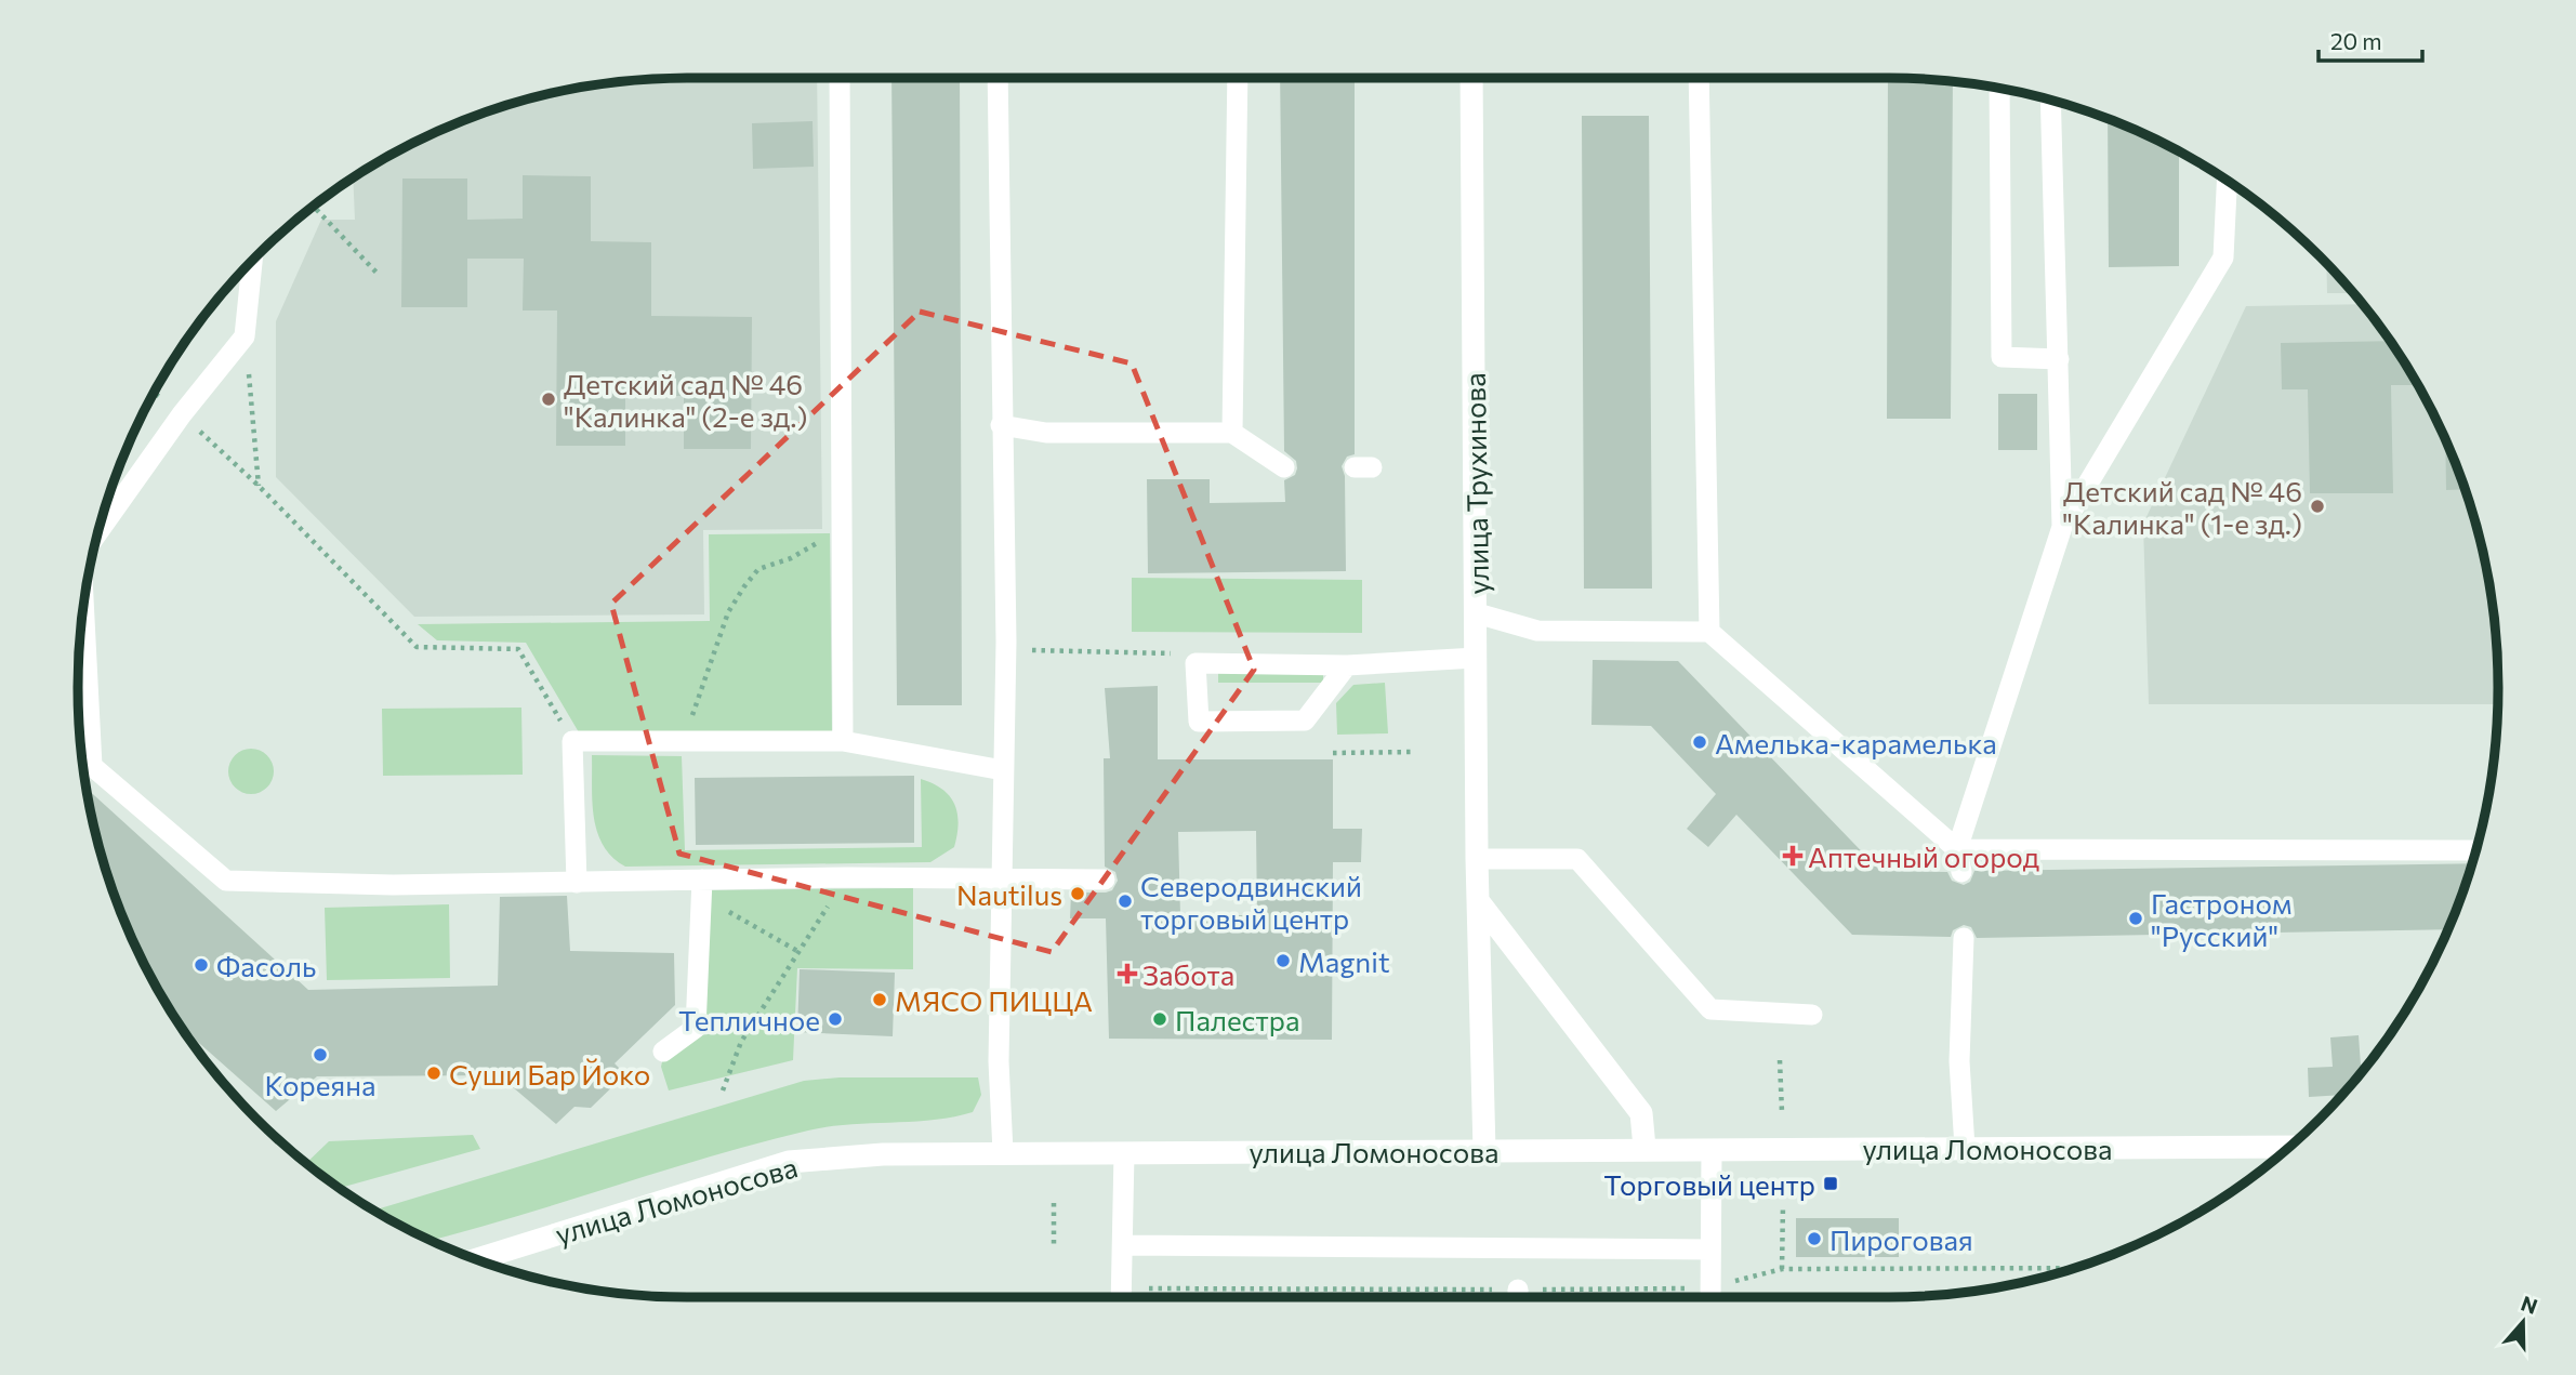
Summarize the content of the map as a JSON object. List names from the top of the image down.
{
  "streets": {
    "street": ["улица Трухинова", "улица Ломоносова"]
  },
  "crossings": [
    ["улица Трухинова", "улица Ломоносова"]
  ],
  "places": {
    "other": [
      "Детский сад № 46 \"Калинка\" (2-е зд.)",
      "Детский сад № 46 \"Калинка\" (1-е зд.)",
      "Амелька-карамелька",
      "Nautilus",
      "Северодвинский торговый центр",
      "Гастроном \"Русский\"",
      "Magnit",
      "Фасоль",
      "МЯСО ПИЦЦА",
      "Тепличное",
      "Палестра",
      "Кореяна",
      "Суши Бар Йоко",
      "Пироговая"
    ],
    "health": ["Аптечный огород", "Забота"],
    "transit": ["Торговый центр"]
  },
  "scale_bar": "20 m",
  "north": "top"
}
